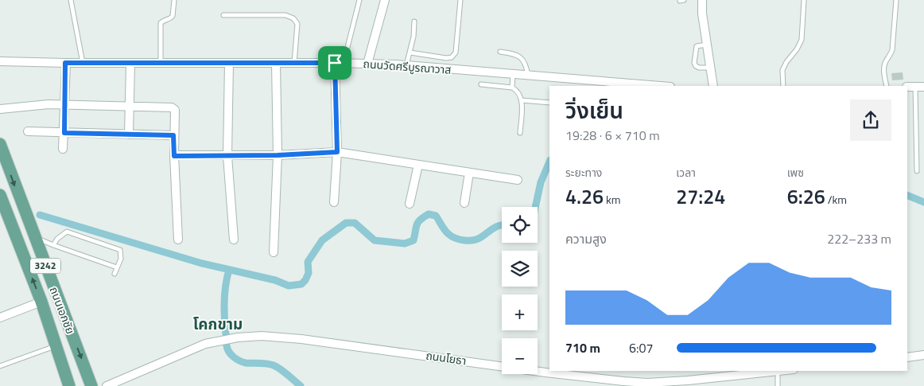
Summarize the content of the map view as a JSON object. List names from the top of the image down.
{
  "streets": {
    "main road": ["3242", "ถนนเอกชัย"],
    "street": ["ถนนวัดศรีบูรณาวาส", "ถนนโยธา"]
  },
  "districts": ["โคกขาม"],
  "page": {
    "heading": ["วิ่งเย็น", "19:28 · 6 × 710 m"],
    "stats": [
      ["ระยะทาง", "4.26 km"],
      ["เวลา", "27:24"],
      ["เพซ", "6:26 /km"]
    ],
    "map_buttons": ["+", "−"],
    "chart": ["ความสูง", "222–233 m"],
    "list": [
      {
        "name": "710 m",
        "note": "6:07"
      }
    ]
  }
}
